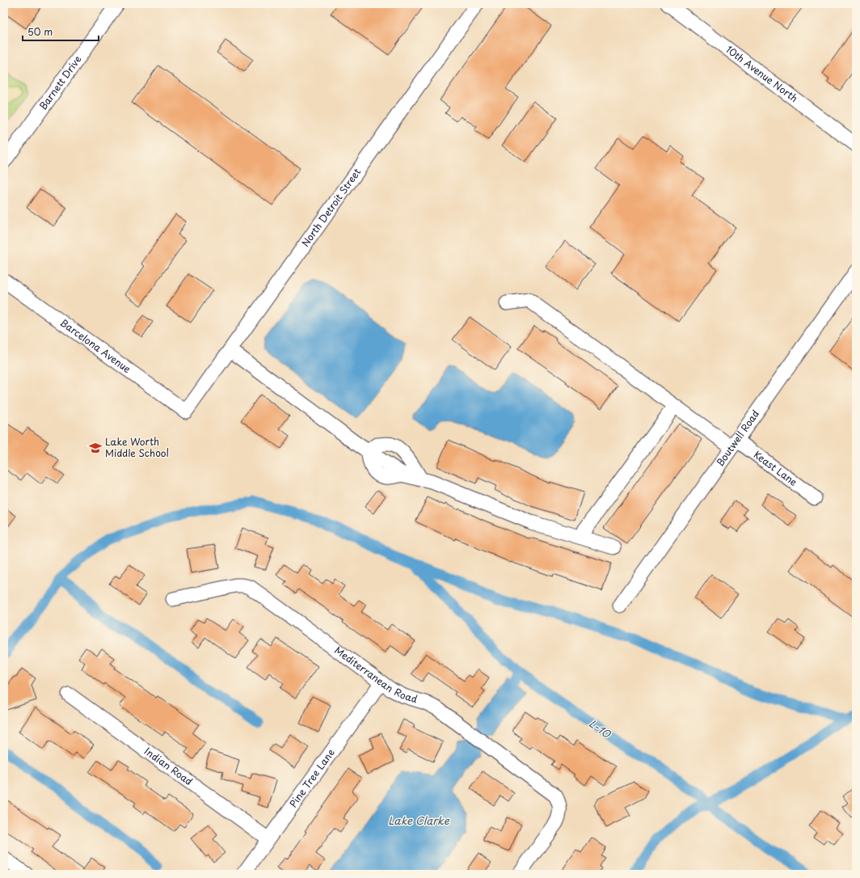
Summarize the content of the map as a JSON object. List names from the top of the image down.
{
  "streets": {
    "street": [
      "10th Avenue North",
      "Barnett Drive",
      "North Detroit Street",
      "Barcelona Avenue",
      "Boutwell Road",
      "Keast Lane",
      "Mediterranean Road",
      "Indian Road",
      "Pine Tree Lane"
    ]
  },
  "crossings": [
    ["North Detroit Street", "Barcelona Avenue"],
    ["Boutwell Road", "Keast Lane"],
    ["Mediterranean Road", "Pine Tree Lane"],
    ["Indian Road", "Pine Tree Lane"]
  ],
  "water": ["L-10", "Lake Clarke"],
  "places": {
    "school or university": ["Lake Worth Middle School"]
  },
  "scale_bar": "50 m"
}
